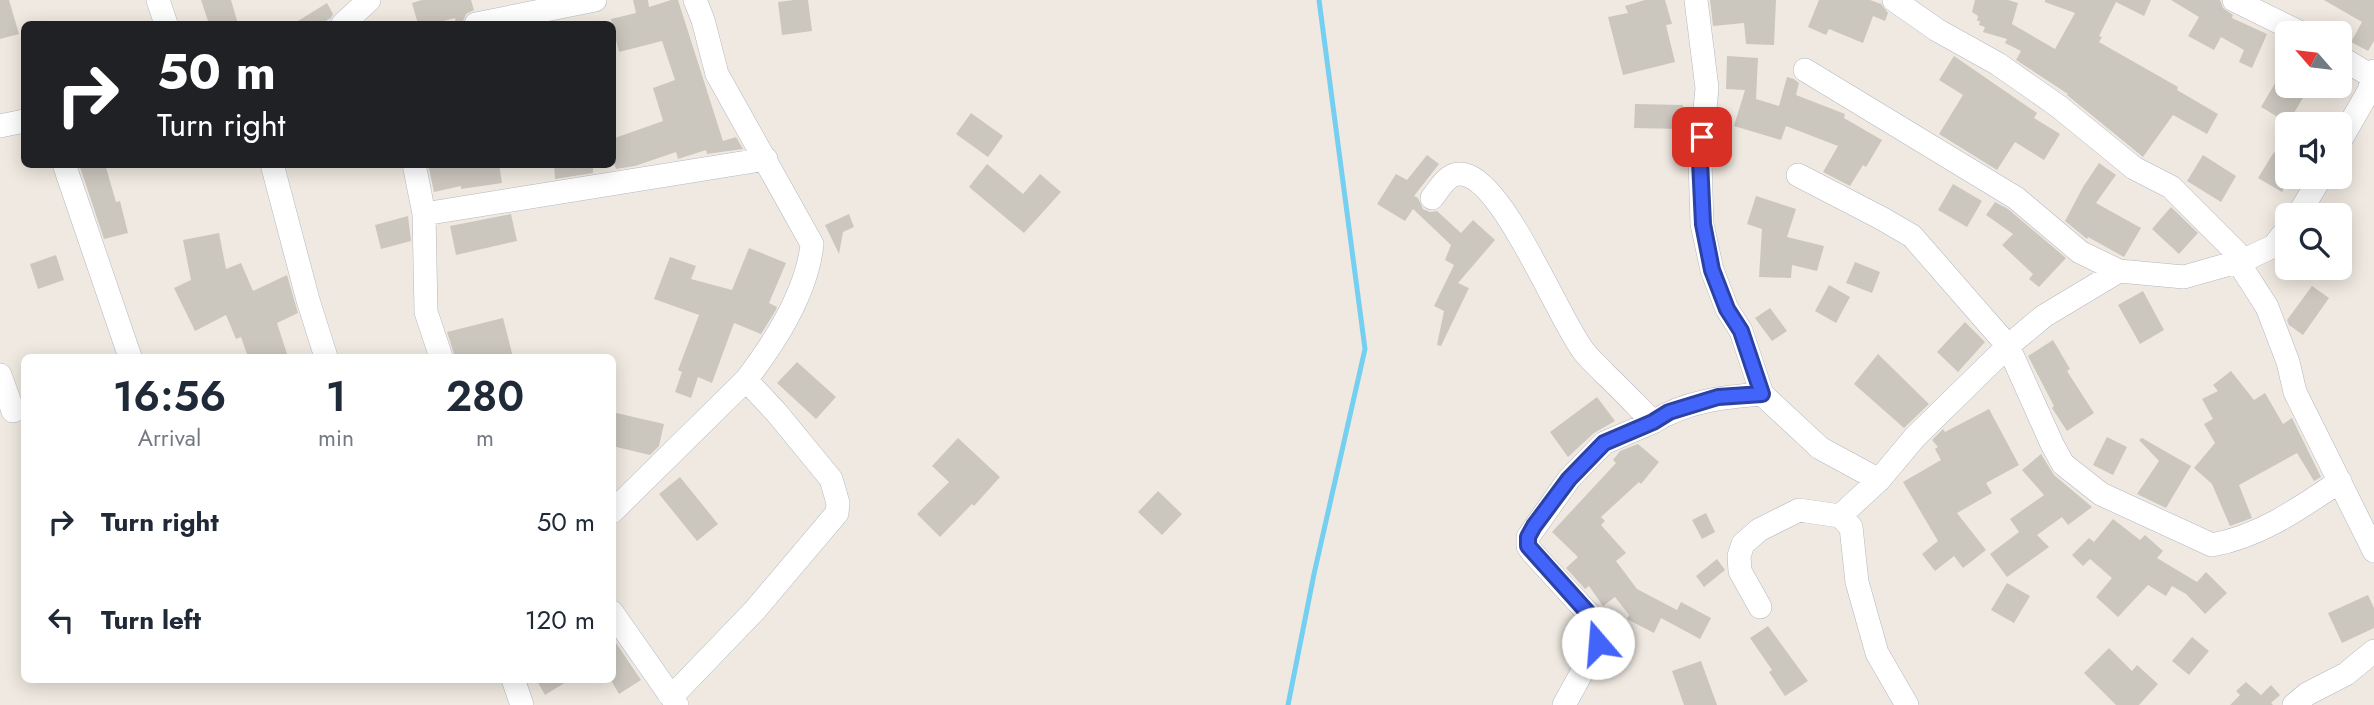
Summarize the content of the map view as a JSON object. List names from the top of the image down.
{
  "north": "top left",
  "page": {
    "turn": ["50 m", "Turn right"],
    "eta": [
      "16:56",
      "Arrival",
      "1",
      "min",
      "280",
      "m"
    ],
    "list": [
      {
        "name": "Turn right",
        "value": "50 m"
      },
      {
        "name": "Turn left",
        "value": "120 m"
      }
    ]
  }
}
